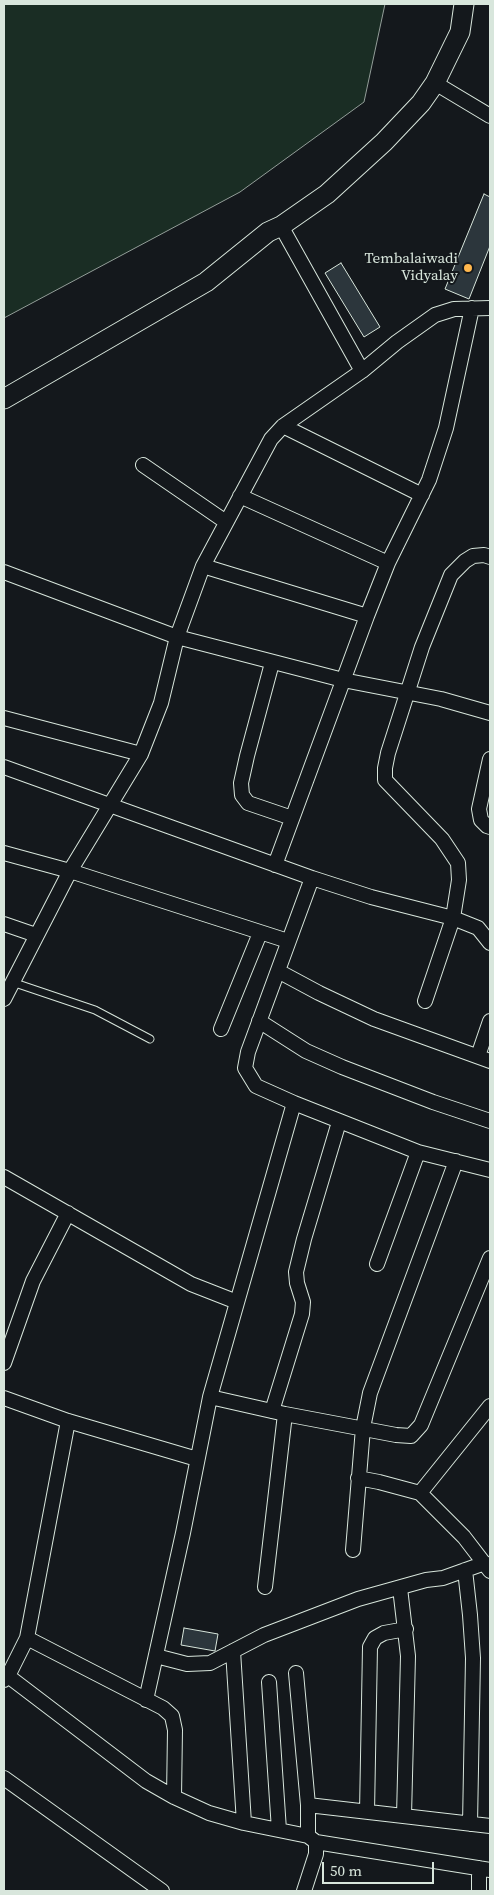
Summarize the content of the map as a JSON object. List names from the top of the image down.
{
  "places": ["Tembalaiwadi Vidyalay"],
  "scale_bar": "50 m"
}
